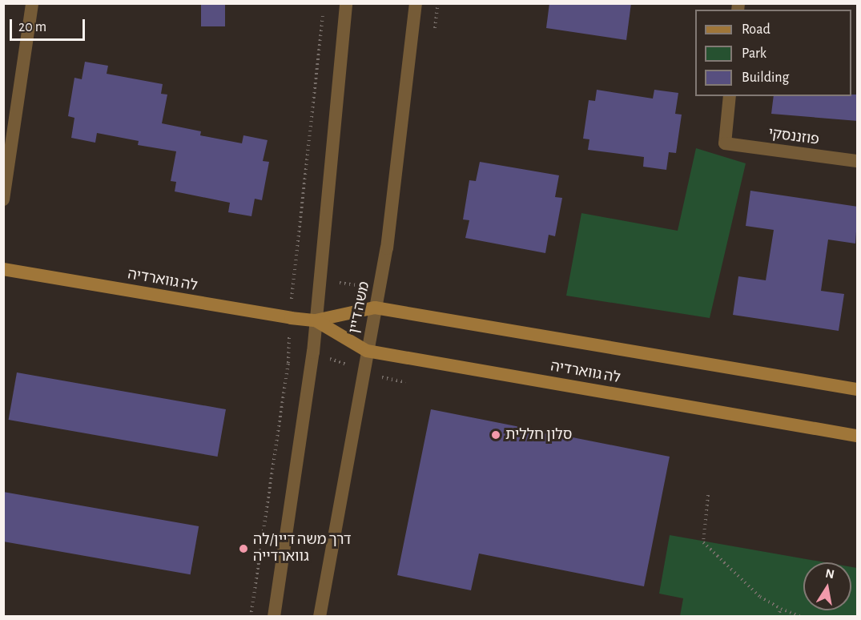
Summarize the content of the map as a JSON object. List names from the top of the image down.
{
  "streets": {
    "main road": ["לה גווארדיה"],
    "street": ["פוזננסקי", "משה דיין"]
  },
  "crossings": [
    ["לה גווארדיה", "משה דיין"]
  ],
  "places": ["סלון חללית", "דרך משה דיין/לה גווארדייה"],
  "legend": ["Road", "Park", "Building"],
  "scale_bar": "20 m",
  "north": "top"
}
